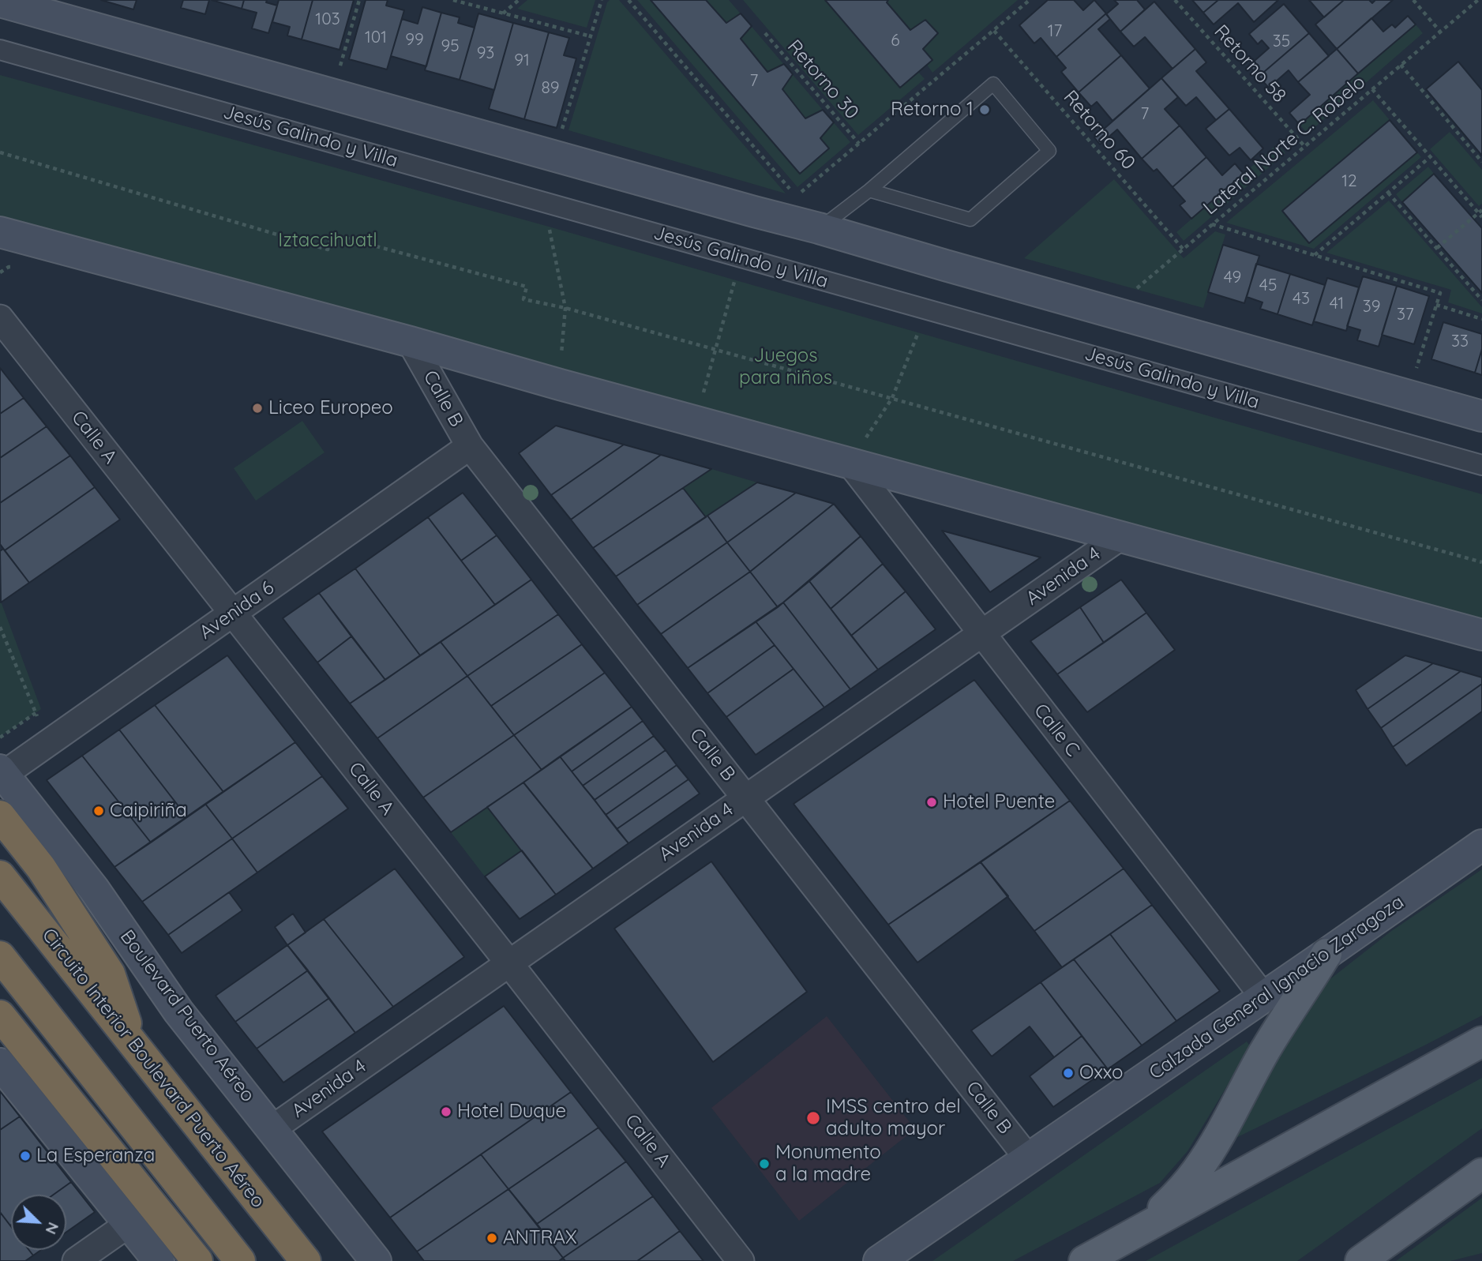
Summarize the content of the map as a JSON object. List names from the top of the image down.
{
  "streets": {
    "highway": ["Circuito Interior Boulevard Puerto Aéreo"],
    "main road": ["Calzada General Ignacio Zaragoza", "Boulevard Puerto Aéreo"],
    "street": [
      "Jesús Galindo y Villa",
      "Calle B",
      "Calle A",
      "Avenida 4",
      "Avenida 6",
      "Calle C"
    ],
    "path": [
      "Retorno 58",
      "Retorno 30",
      "Retorno 60",
      "Lateral Norte C. Robelo"
    ]
  },
  "crossings": [
    ["Retorno 58", "Lateral Norte C. Robelo"],
    ["Retorno 60", "Lateral Norte C. Robelo"],
    ["Calle B", "Avenida 4"],
    ["Calle B", "Avenida 6"],
    ["Calle B", "Calzada General Ignacio Zaragoza"],
    ["Calle A", "Avenida 4"],
    ["Calle A", "Avenida 6"],
    ["Avenida 4", "Calle C"],
    ["Avenida 4", "Boulevard Puerto Aéreo"],
    ["Avenida 6", "Boulevard Puerto Aéreo"],
    ["Calle C", "Calzada General Ignacio Zaragoza"]
  ],
  "parks": ["Iztaccihuatl", "Juegos para niños"],
  "places": [
    "Retorno 1",
    "Liceo Europeo",
    "Hotel Puente",
    "Caipiriña",
    "Oxxo",
    "Hotel Duque",
    "IMSS centro del adulto mayor",
    "La Esperanza",
    "Monumento a la madre",
    "ANTRAX"
  ],
  "house_numbers": [
    "103",
    "17",
    "101",
    "99",
    "6",
    "35",
    "95",
    "93",
    "91",
    "7",
    "89",
    "7",
    "12",
    "49",
    "45",
    "43",
    "41",
    "39",
    "37",
    "33"
  ],
  "north": "bottom right"
}
